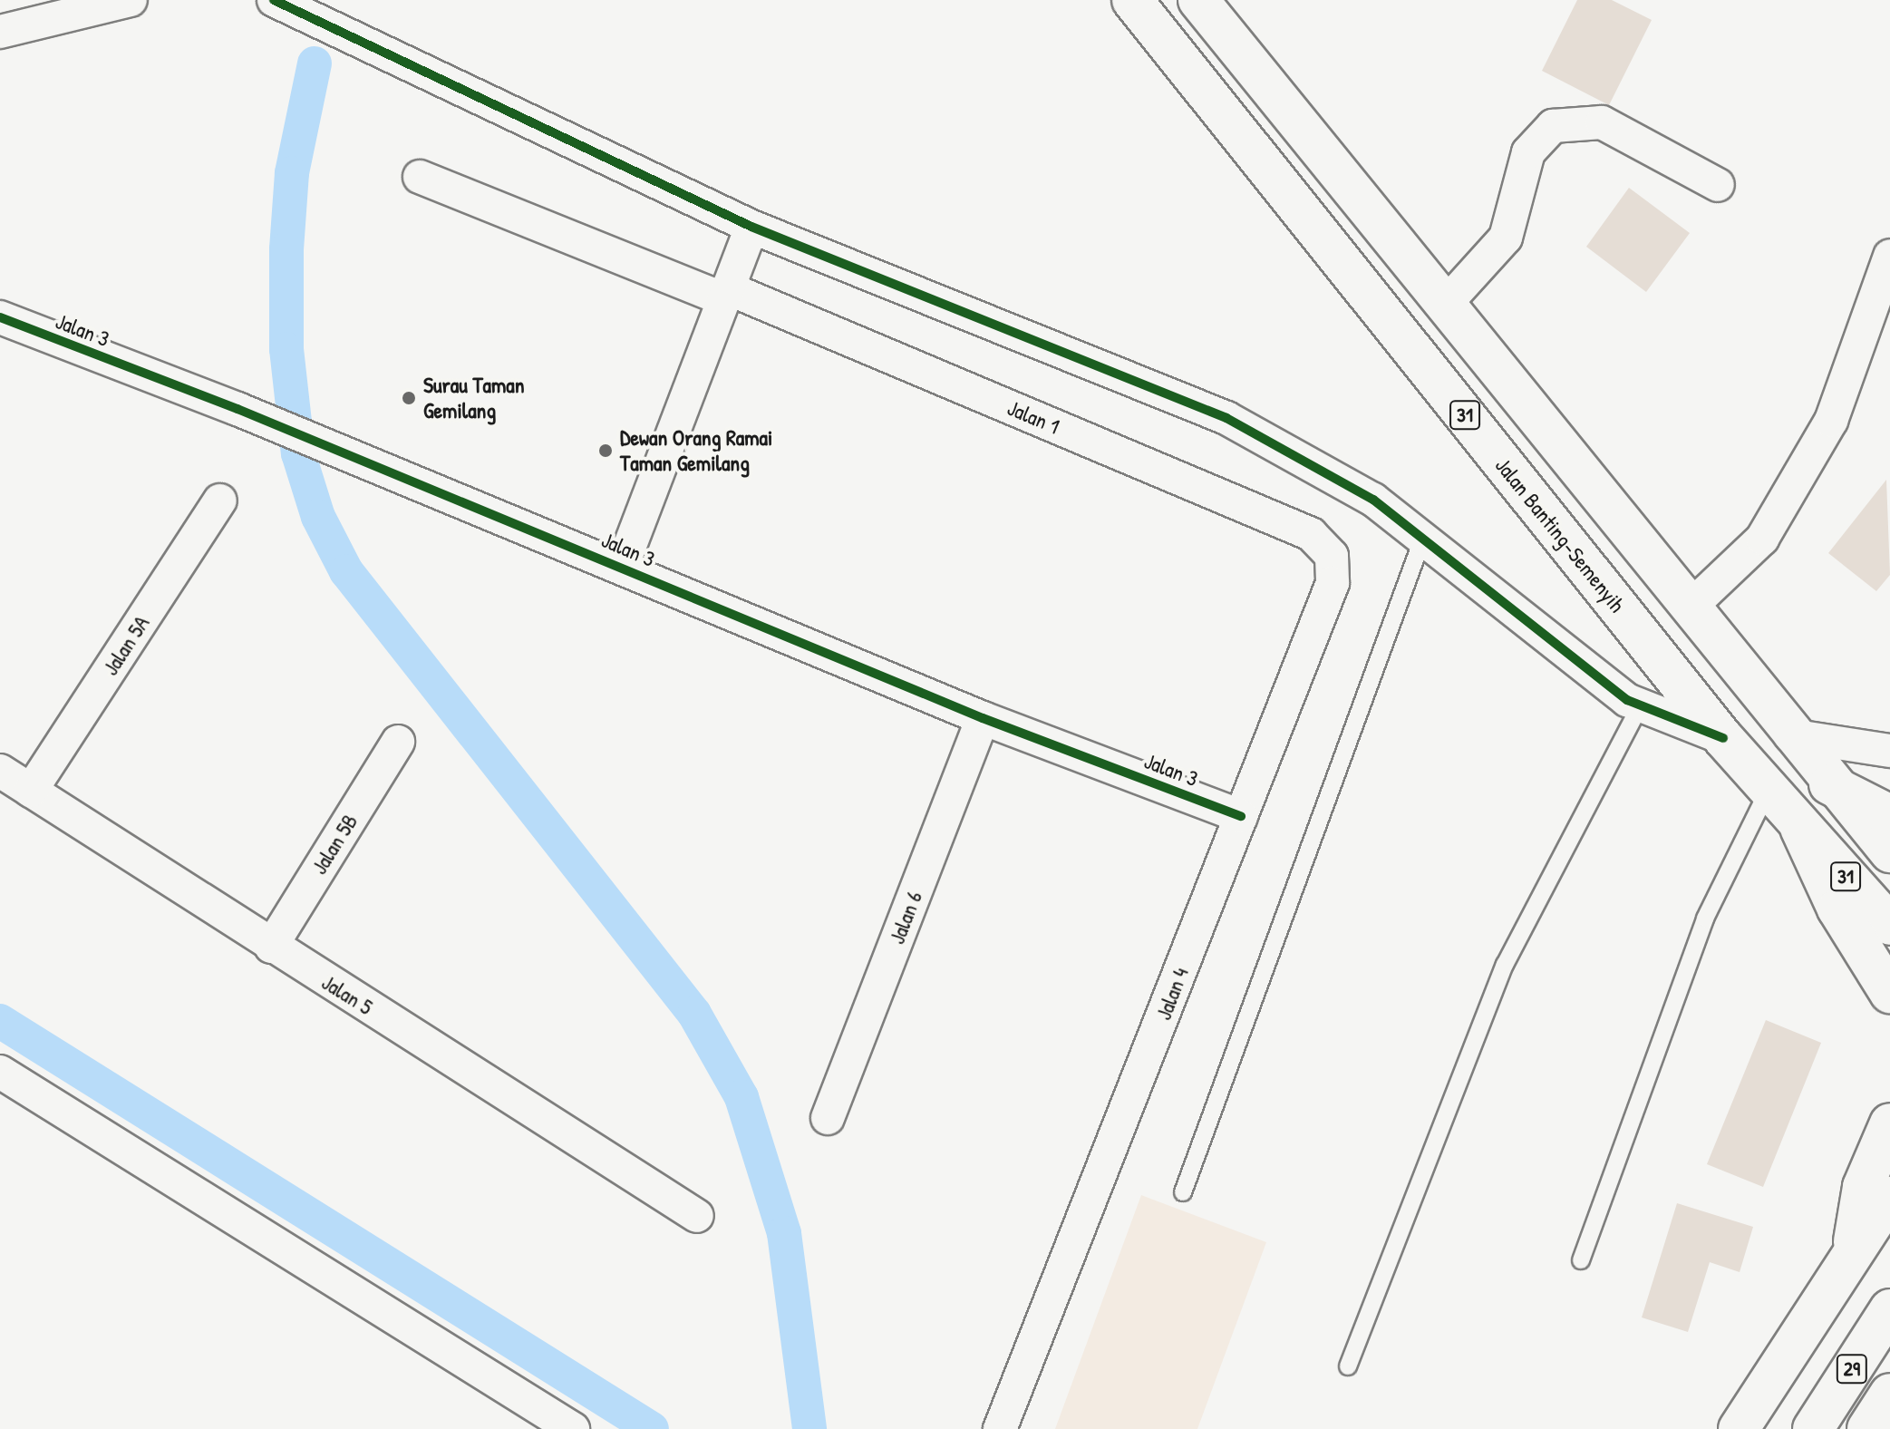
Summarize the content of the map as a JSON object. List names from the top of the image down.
{
  "streets": {
    "main road": ["31", "Jalan Banting-Semenyih", "29"],
    "street": [
      "Jalan 3",
      "Jalan 1",
      "Jalan 5A",
      "Jalan 5B",
      "Jalan 6",
      "Jalan 4",
      "Jalan 5"
    ]
  },
  "crossings": [
    ["Jalan 3", "Jalan 6"],
    ["Jalan 3", "Jalan 4"],
    ["Jalan 1", "Jalan 4"],
    ["Jalan 5A", "Jalan 5"],
    ["Jalan 5B", "Jalan 5"]
  ],
  "places": ["Surau Taman Gemilang", "Dewan Orang Ramai Taman Gemilang"]
}
